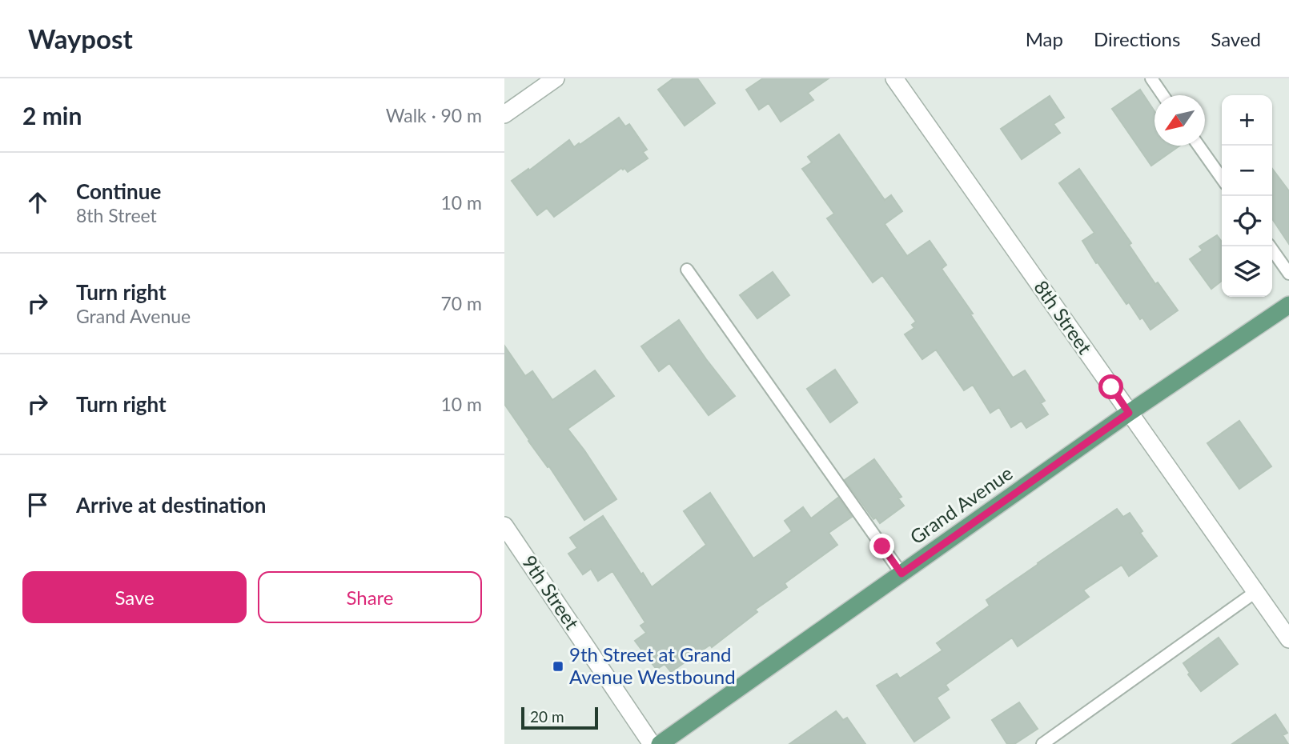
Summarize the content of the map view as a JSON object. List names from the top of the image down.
{
  "streets": {
    "main road": ["Grand Avenue"],
    "street": ["8th Street", "9th Street"]
  },
  "crossings": [
    ["8th Street", "Grand Avenue"]
  ],
  "places": {
    "transit": ["9th Street at Grand Avenue Westbound"]
  },
  "scale_bar": "20 m",
  "north": "bottom left",
  "page": {
    "header": "Waypost",
    "nav": ["Map", "Directions", "Saved"],
    "heading": ["2 min", "Walk · 90 m"],
    "map_buttons": ["+", "−"],
    "list": [
      ["Continue", "8th Street", "10 m"],
      ["Turn right", "Grand Avenue", "70 m"],
      ["Turn right", "10 m"],
      "Arrive at destination"
    ],
    "buttons": ["Save", "Share"],
    "scale": "20 m"
  }
}
